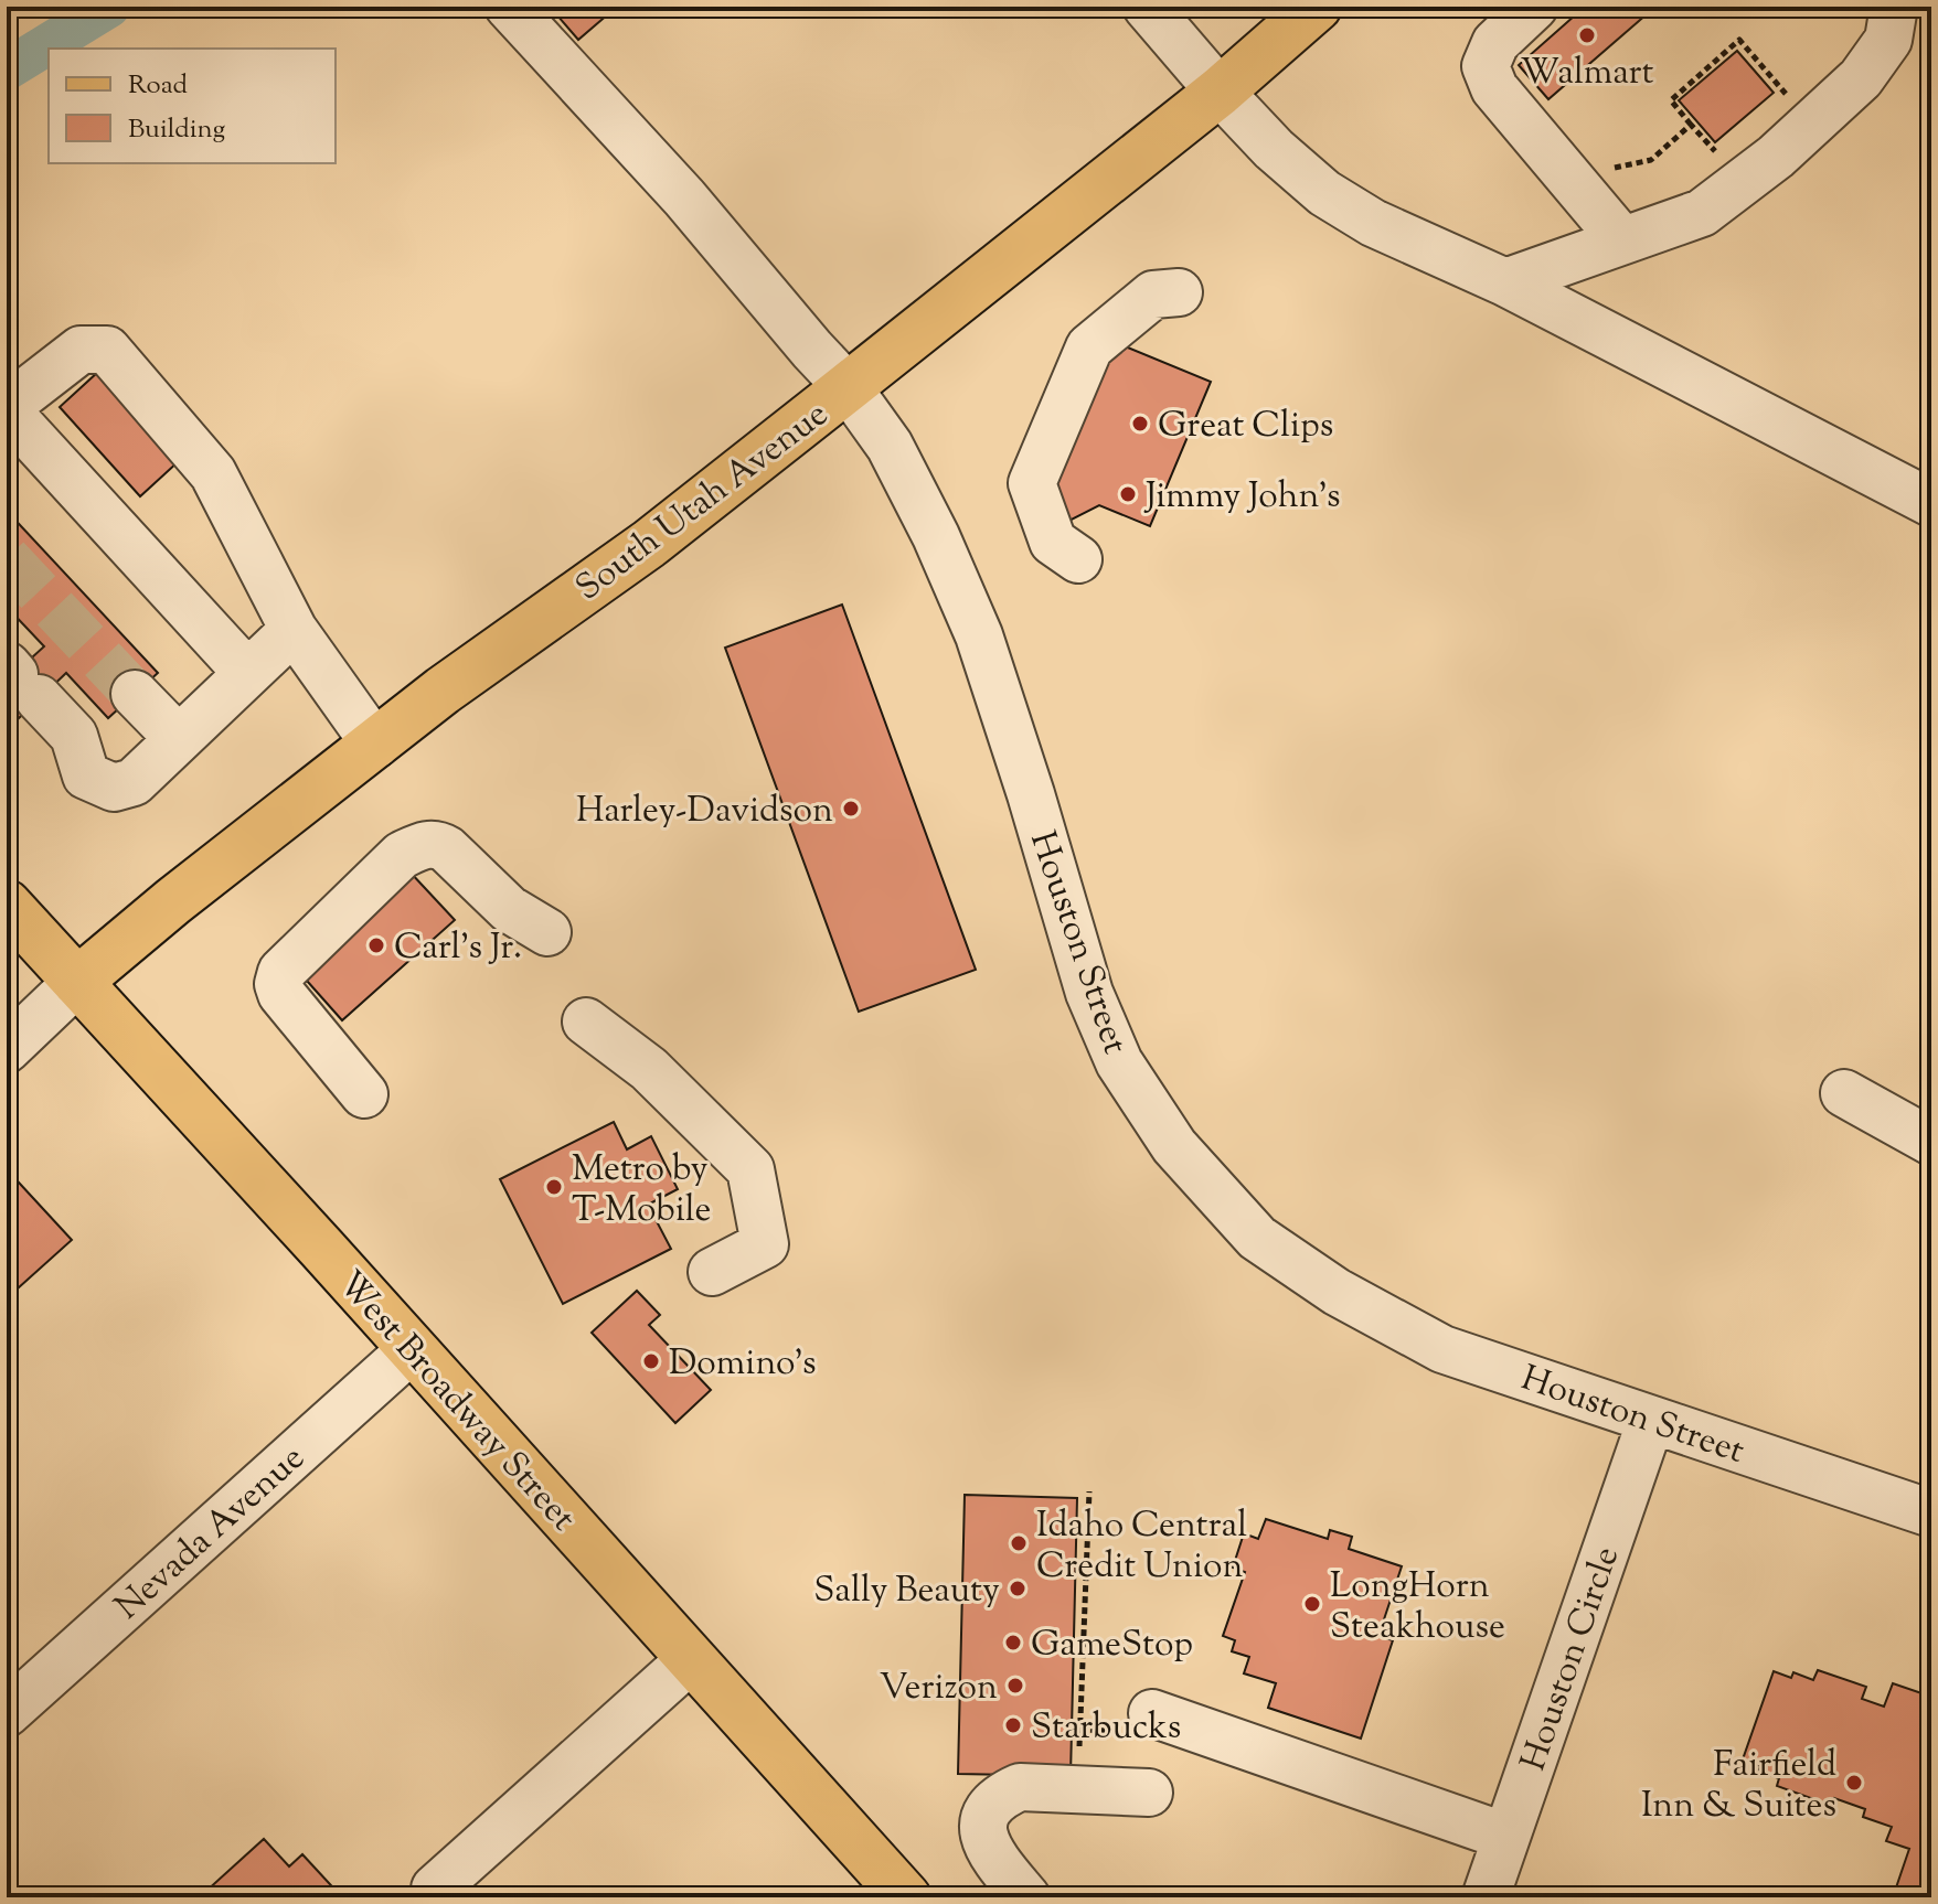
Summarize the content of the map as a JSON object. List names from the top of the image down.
{
  "streets": {
    "main road": ["South Utah Avenue", "West Broadway Street"],
    "street": ["Houston Street", "Nevada Avenue", "Houston Circle"]
  },
  "crossings": [
    ["South Utah Avenue", "Houston Street"],
    ["South Utah Avenue", "West Broadway Street"],
    ["Houston Street", "Houston Circle"],
    ["West Broadway Street", "Nevada Avenue"]
  ],
  "places": [
    "Walmart",
    "Great Clips",
    "Jimmy John's",
    "Harley-Davidson",
    "Carl's Jr.",
    "Metro by T-Mobile",
    "Domino's",
    "Idaho Central Credit Union",
    "Sally Beauty",
    "LongHorn Steakhouse",
    "GameStop",
    "Verizon",
    "Starbucks",
    "Fairfield Inn & Suites"
  ],
  "legend": ["Road", "Building"]
}
